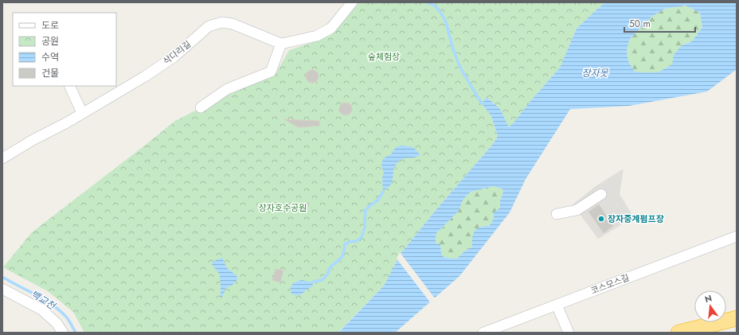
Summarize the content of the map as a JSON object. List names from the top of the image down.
{
  "streets": {
    "street": ["삭다리길", "코스모스길"]
  },
  "water": ["장자못", "백교천"],
  "parks": ["숲체험장", "장자호수공원"],
  "places": ["장자중계펌프장"],
  "legend": [
    "도로",
    "공원",
    "수역",
    "건물"
  ],
  "scale_bar": "50 m",
  "north": "top"
}
